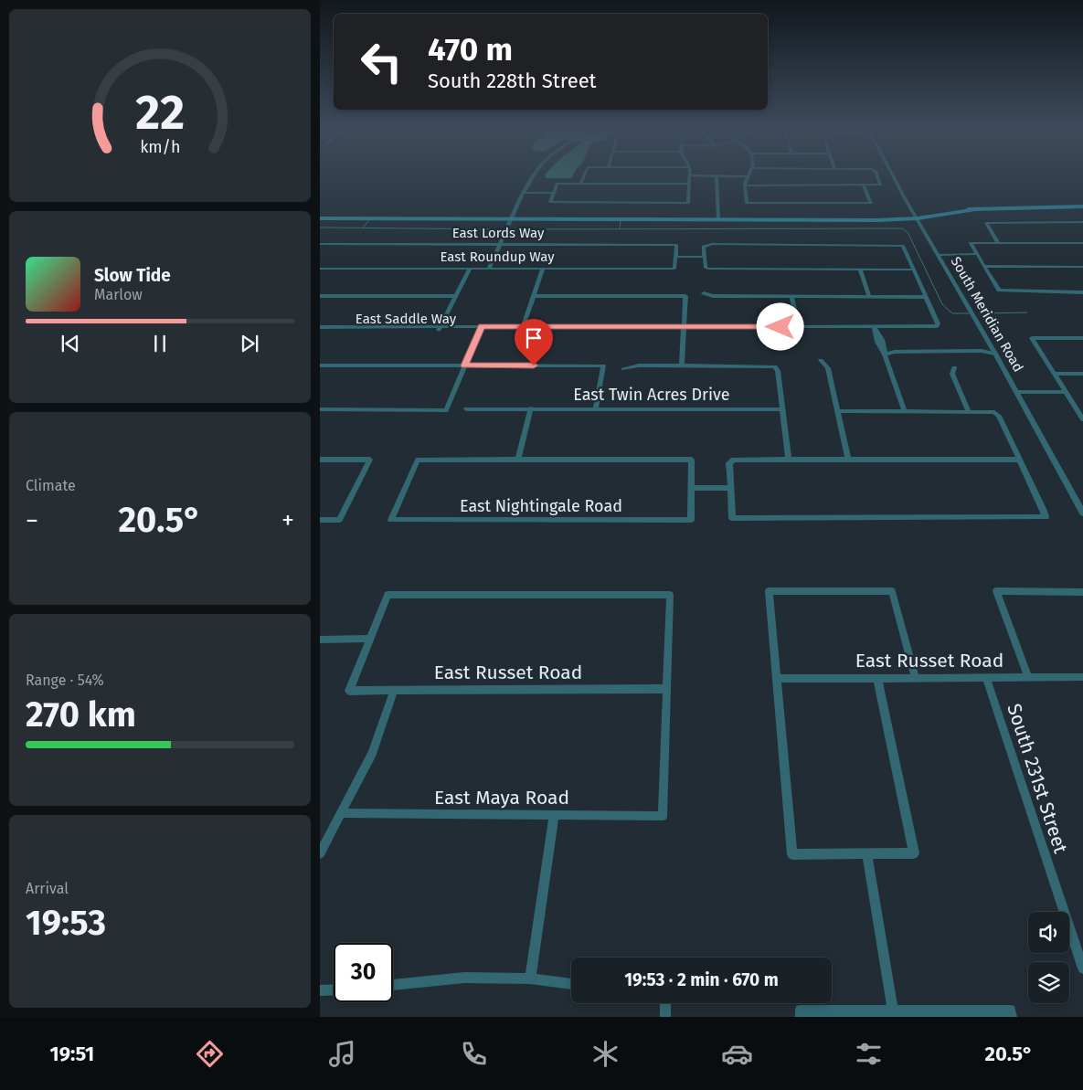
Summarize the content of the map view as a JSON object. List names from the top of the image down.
{
  "streets": {
    "street": [
      "East Lords Way",
      "East Roundup Way",
      "South Meridian Road",
      "East Saddle Way",
      "East Twin Acres Drive",
      "East Nightingale Road",
      "East Russet Road",
      "South 231st Street",
      "East Maya Road"
    ]
  },
  "crossings": [
    ["East Lords Way", "East Roundup Way"],
    ["East Russet Road", "South 231st Street"],
    ["East Russet Road", "East Maya Road"]
  ],
  "page": {
    "turn": ["470 m", "South 228th Street"],
    "song": ["Slow Tide", "Marlow"],
    "tile": [
      "Climate",
      ["Range · 54%", "270 km"],
      ["Arrival", "19:53"]
    ],
    "heat": ["−", "20.5°", "+"],
    "limit": "30",
    "trip": "19:53 · 2 min · 670 m",
    "tabs": ["19:51", "20.5°"],
    "gauge": ["22", "km/h"]
  }
}
